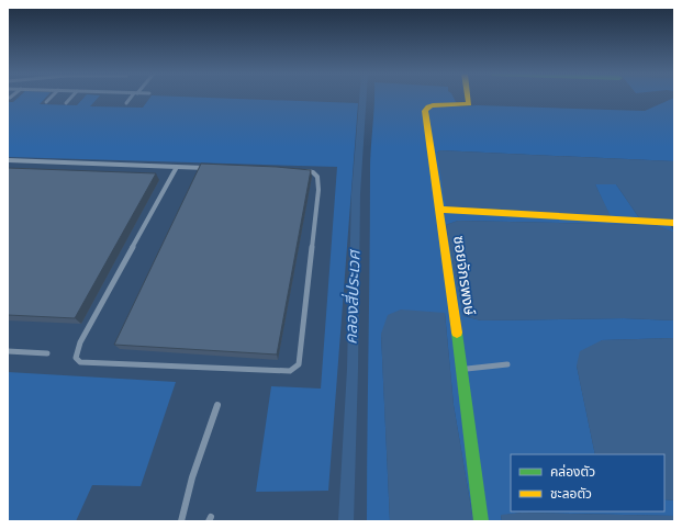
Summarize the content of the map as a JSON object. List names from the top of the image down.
{
  "streets": {
    "street": ["ซอยจักรพงษ์"]
  },
  "water": ["คลองสี่ประเวศ"],
  "legend": ["คล่องตัว", "ชะลอตัว"]
}
